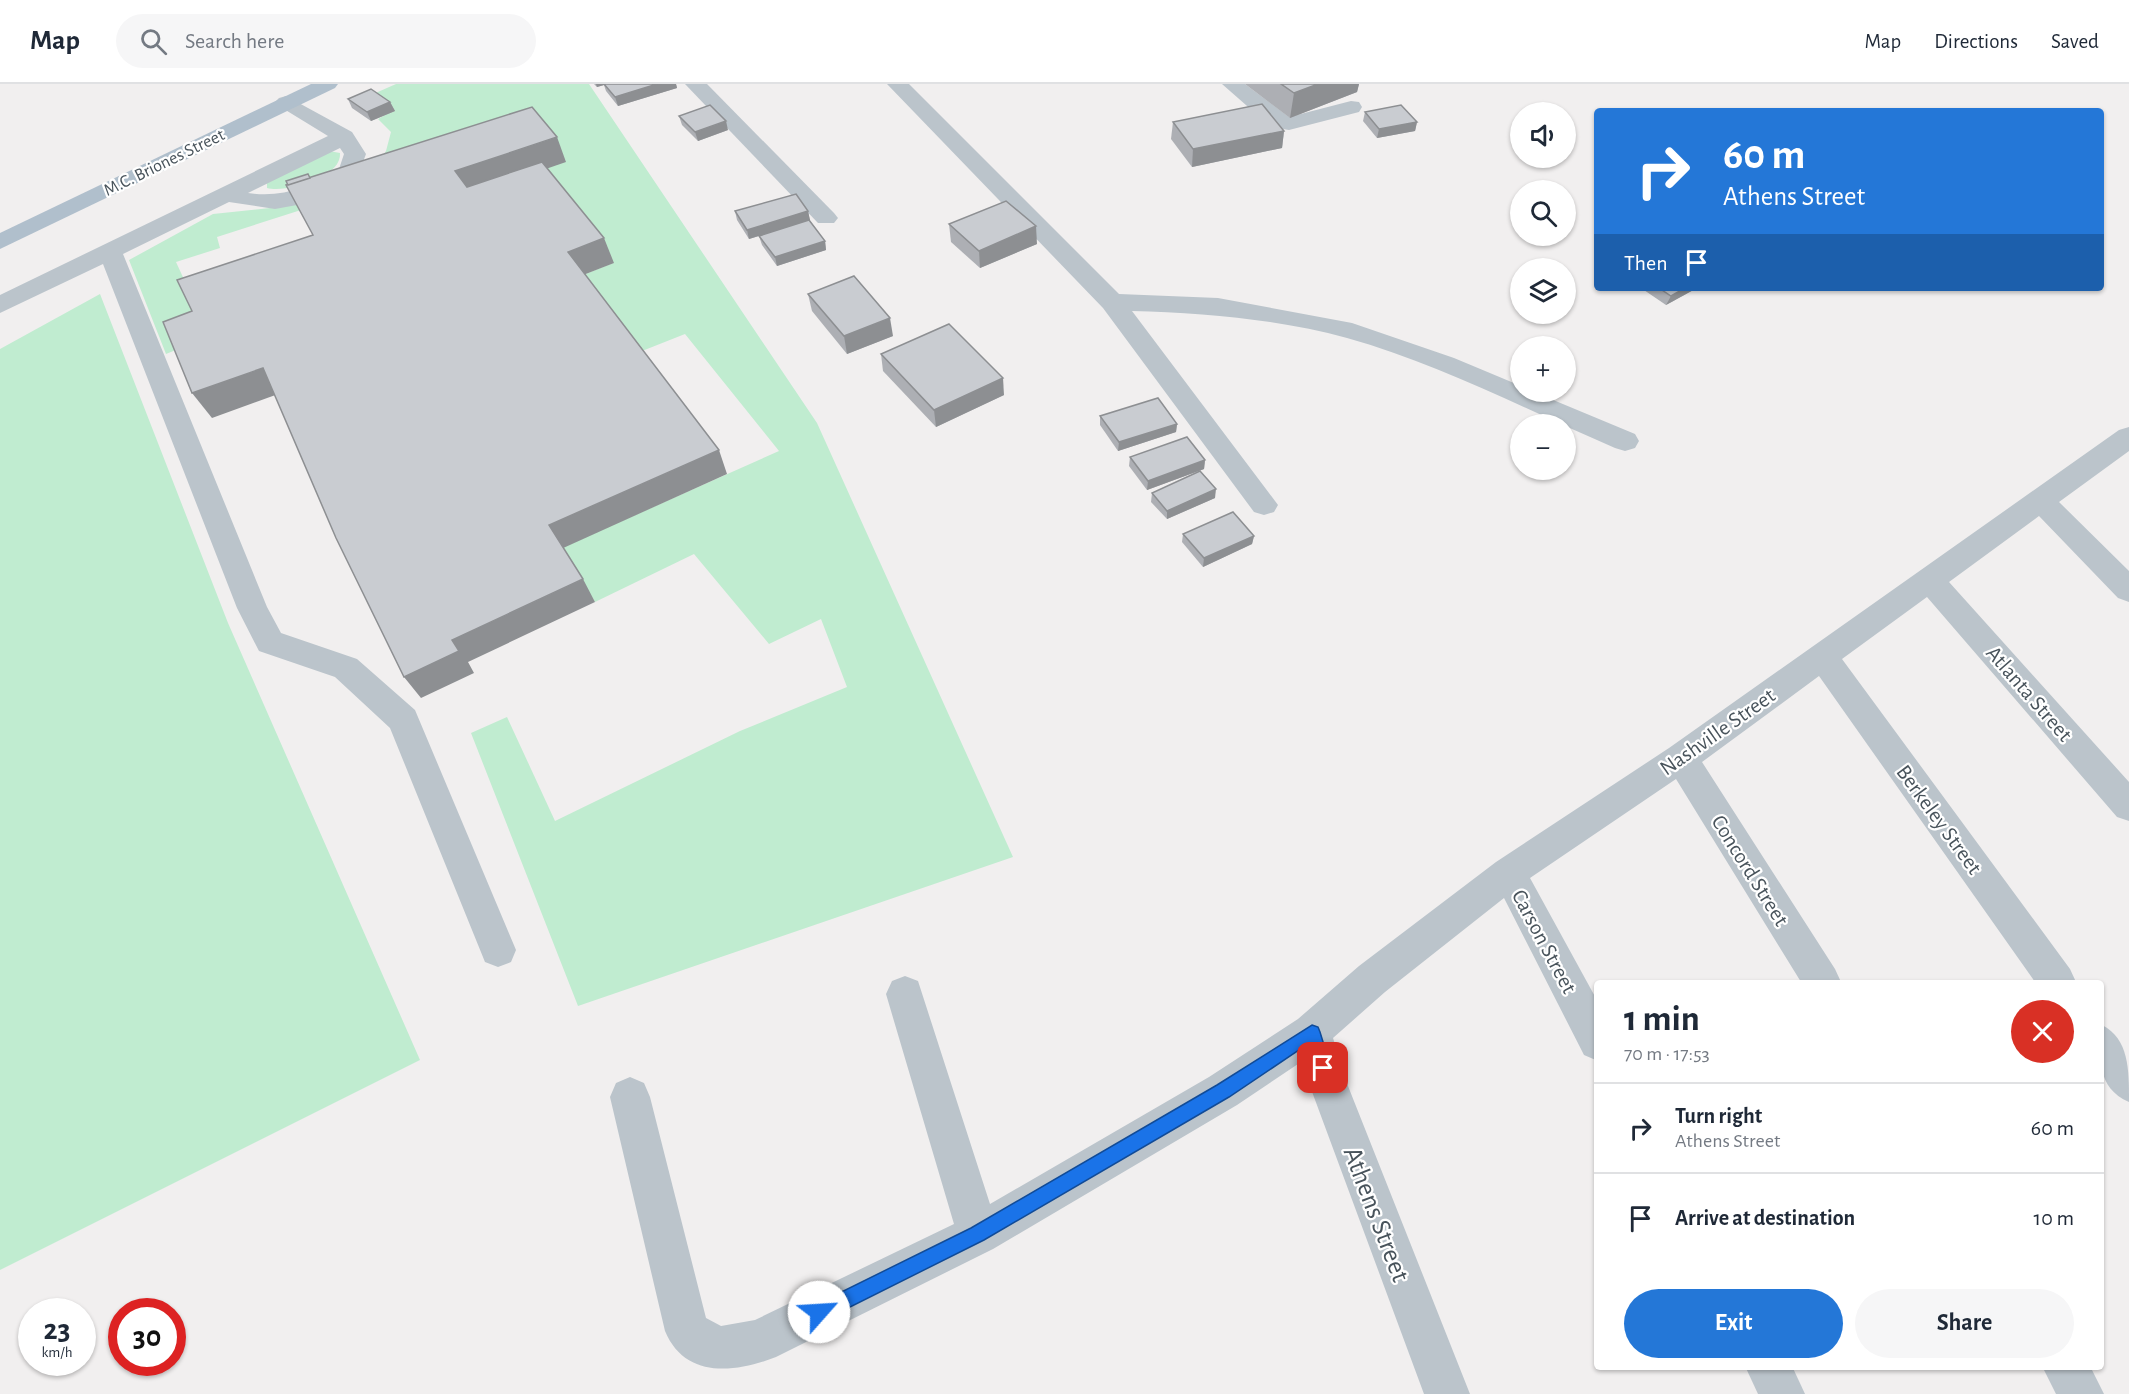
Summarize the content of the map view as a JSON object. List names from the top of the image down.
{
  "streets": {
    "main road": ["M.C. Briones Street"],
    "street": [
      "Atlanta Street",
      "Nashville Street",
      "Berkeley Street",
      "Concord Street",
      "Carson Street",
      "Athens Street"
    ]
  },
  "crossings": [
    ["Atlanta Street", "Nashville Street"],
    ["Nashville Street", "Berkeley Street"],
    ["Nashville Street", "Concord Street"],
    ["Nashville Street", "Carson Street"],
    ["Nashville Street", "Athens Street"]
  ],
  "page": {
    "header": "Map",
    "search": "Search here",
    "nav": ["Map", "Directions", "Saved"],
    "map_buttons": ["+", "−"],
    "turn": ["60 m", "Athens Street"],
    "then": "Then",
    "heading": ["1 min", "70 m · 17:53"],
    "list": [
      {
        "name": "Turn right",
        "note": "Athens Street",
        "value": "60 m"
      },
      {
        "name": "Arrive at destination",
        "value": "10 m"
      }
    ],
    "buttons": ["Exit", "Share"],
    "speed": "23 km/h",
    "limit": "30"
  }
}
